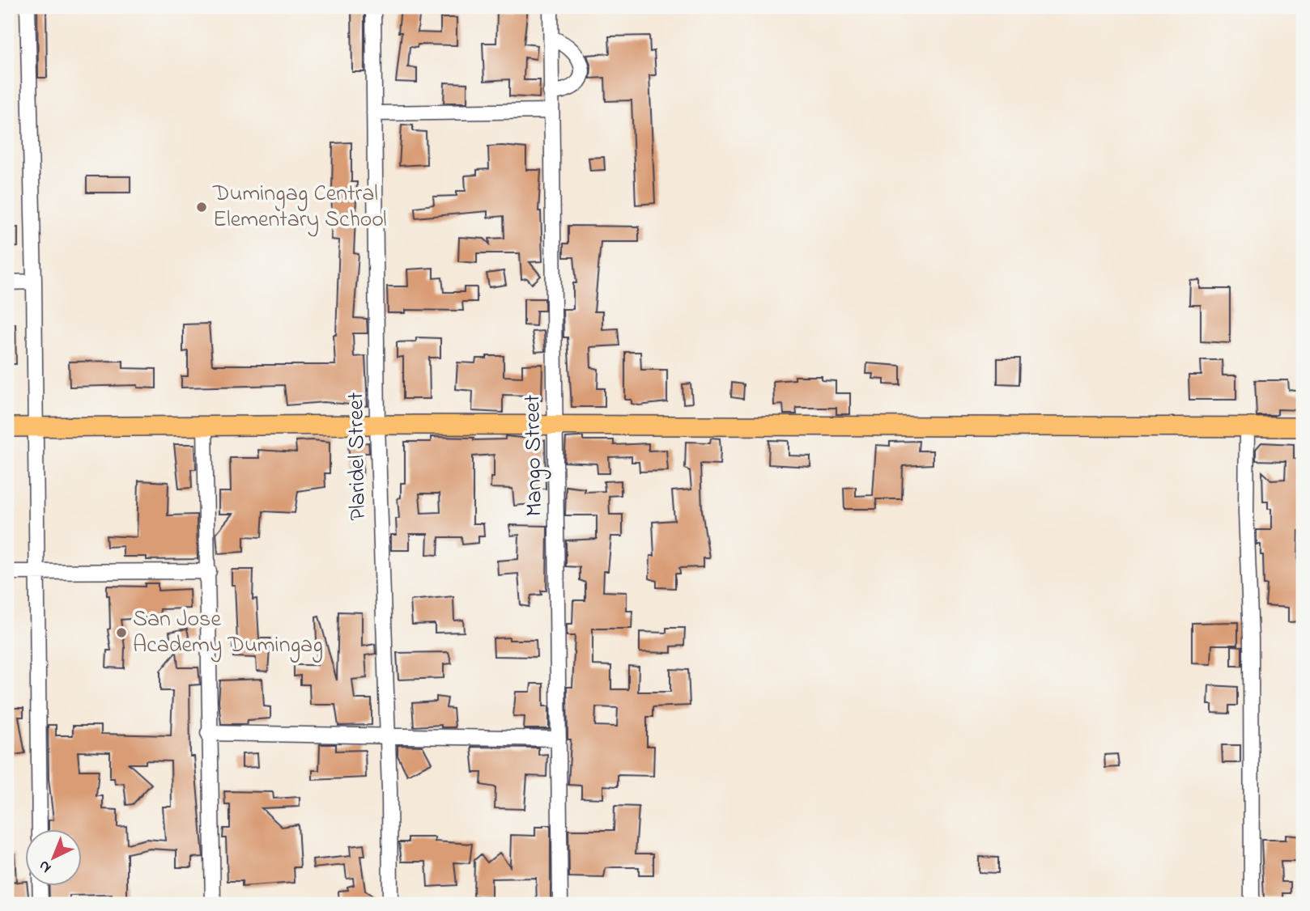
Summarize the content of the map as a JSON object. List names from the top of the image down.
{
  "streets": {
    "street": ["Mango Street", "Plaridel Street"]
  },
  "places": ["Dumingag Central Elementary School", "San Jose Academy Dumingag"],
  "north": "bottom left"
}
